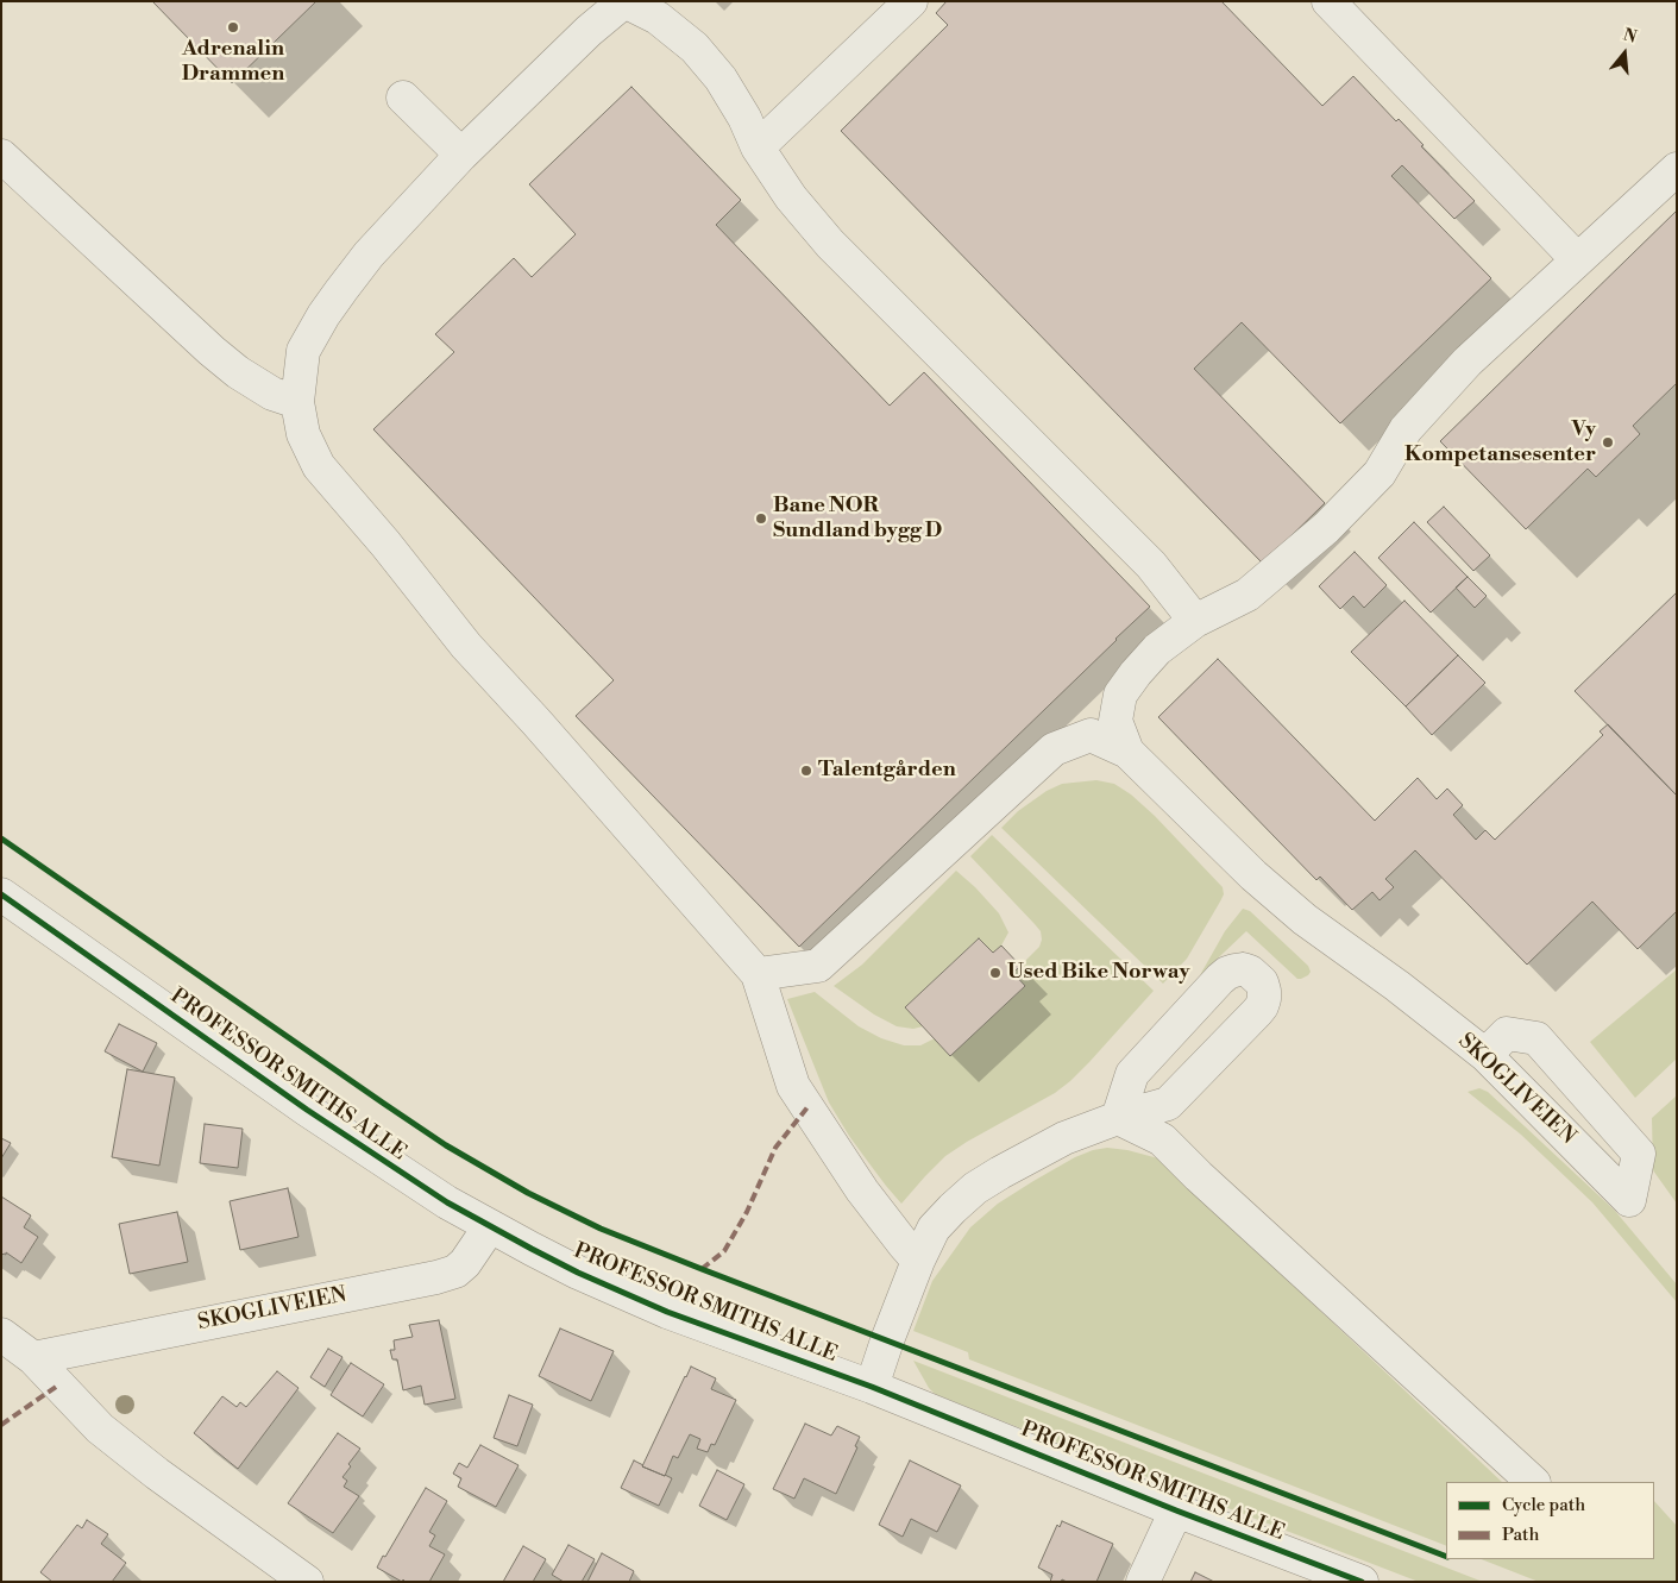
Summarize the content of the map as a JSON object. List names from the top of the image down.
{
  "streets": {
    "street": ["PROFESSOR SMITHS ALLE", "SKOGLIVEIEN"]
  },
  "crossings": [
    ["PROFESSOR SMITHS ALLE", "SKOGLIVEIEN"]
  ],
  "places": [
    "Adrenalin Drammen",
    "Vy Kompetansesenter",
    "Bane NOR Sundland bygg D",
    "Talentgården",
    "Used Bike Norway"
  ],
  "legend": ["Cycle path", "Path"],
  "north": "top"
}
